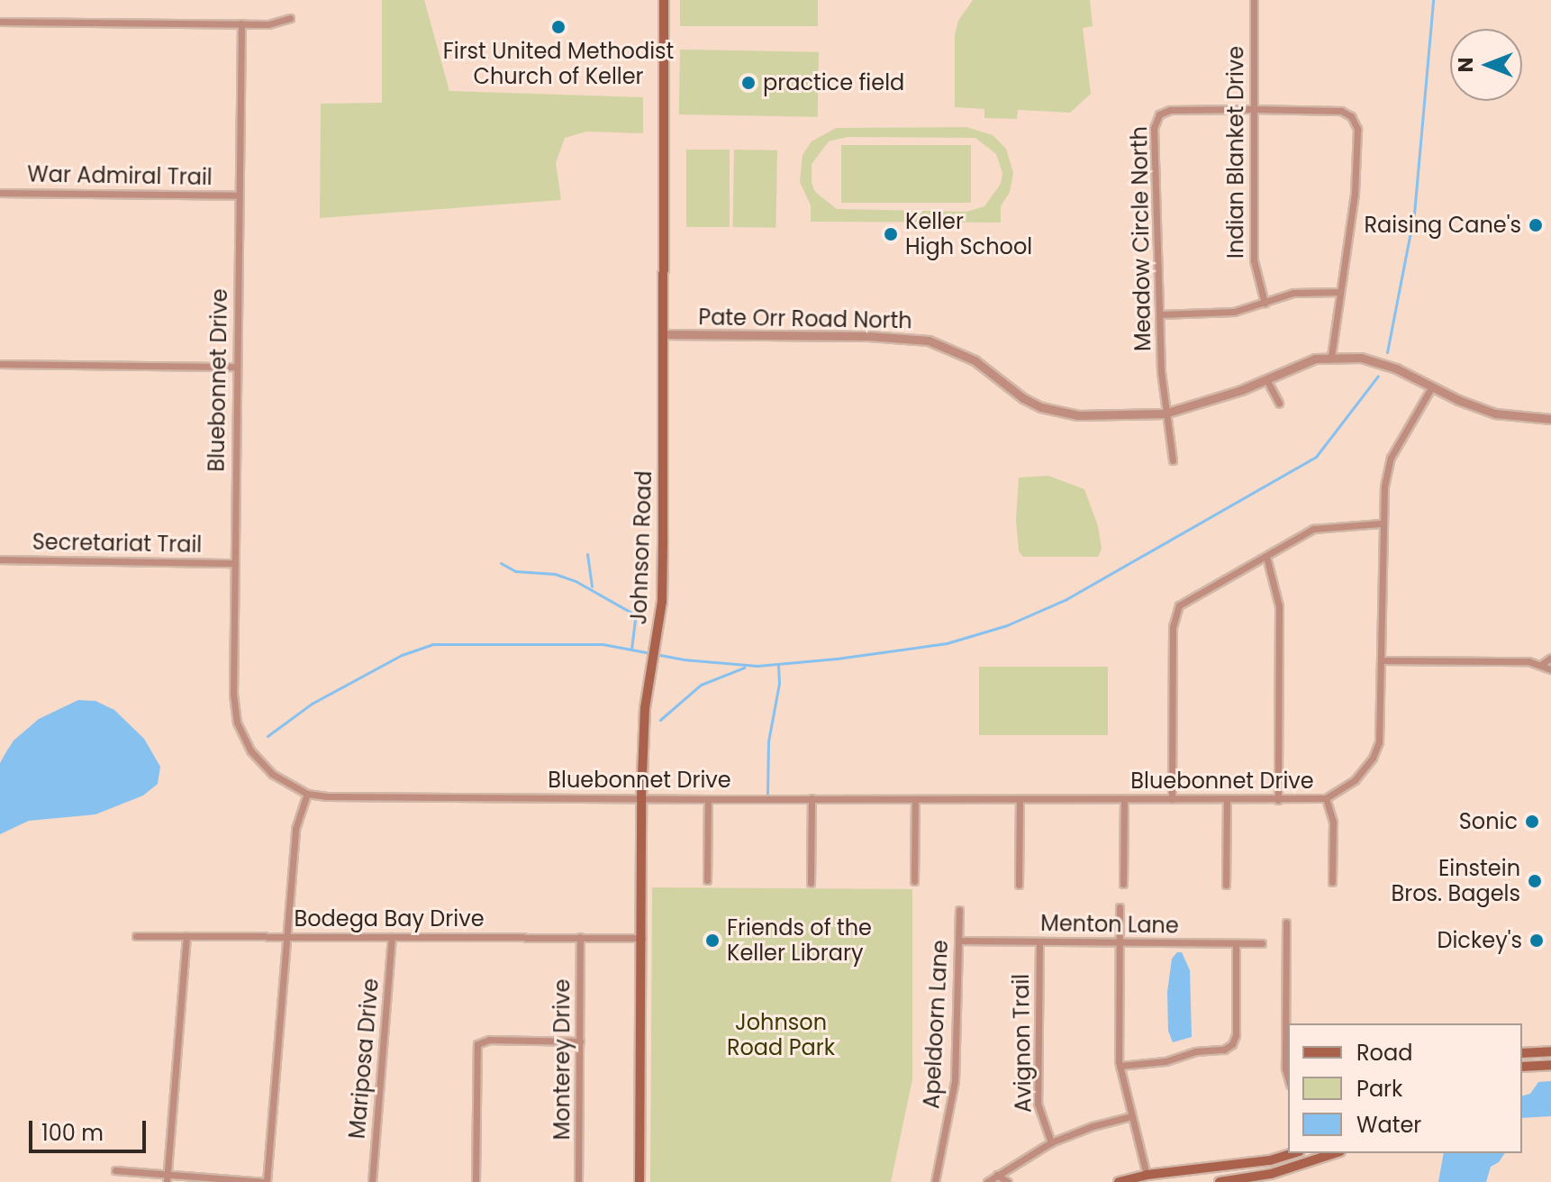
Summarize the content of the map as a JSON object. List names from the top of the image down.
{
  "streets": {
    "main road": ["Johnson Road"],
    "street": [
      "Indian Blanket Drive",
      "War Admiral Trail",
      "Meadow Circle North",
      "Pate Orr Road North",
      "Bluebonnet Drive",
      "Secretariat Trail",
      "Bodega Bay Drive",
      "Menton Lane",
      "Apeldoorn Lane",
      "Avignon Trail",
      "Mariposa Drive",
      "Monterey Drive"
    ]
  },
  "crossings": [
    ["Indian Blanket Drive", "Meadow Circle North"],
    ["War Admiral Trail", "Bluebonnet Drive"],
    ["Meadow Circle North", "Pate Orr Road North"],
    ["Pate Orr Road North", "Bluebonnet Drive"],
    ["Pate Orr Road North", "Johnson Road"],
    ["Bluebonnet Drive", "Secretariat Trail"],
    ["Bluebonnet Drive", "Johnson Road"],
    ["Johnson Road", "Bodega Bay Drive"],
    ["Bodega Bay Drive", "Mariposa Drive"],
    ["Bodega Bay Drive", "Monterey Drive"],
    ["Menton Lane", "Apeldoorn Lane"],
    ["Menton Lane", "Avignon Trail"]
  ],
  "parks": ["Johnson Road Park"],
  "places": [
    "First United Methodist Church of Keller",
    "practice field",
    "Raising Cane's",
    "Keller High School",
    "Sonic",
    "Einstein Bros. Bagels",
    "Friends of the Keller Library",
    "Dickey's"
  ],
  "legend": ["Road", "Park", "Water"],
  "scale_bar": "100 m",
  "north": "left"
}
